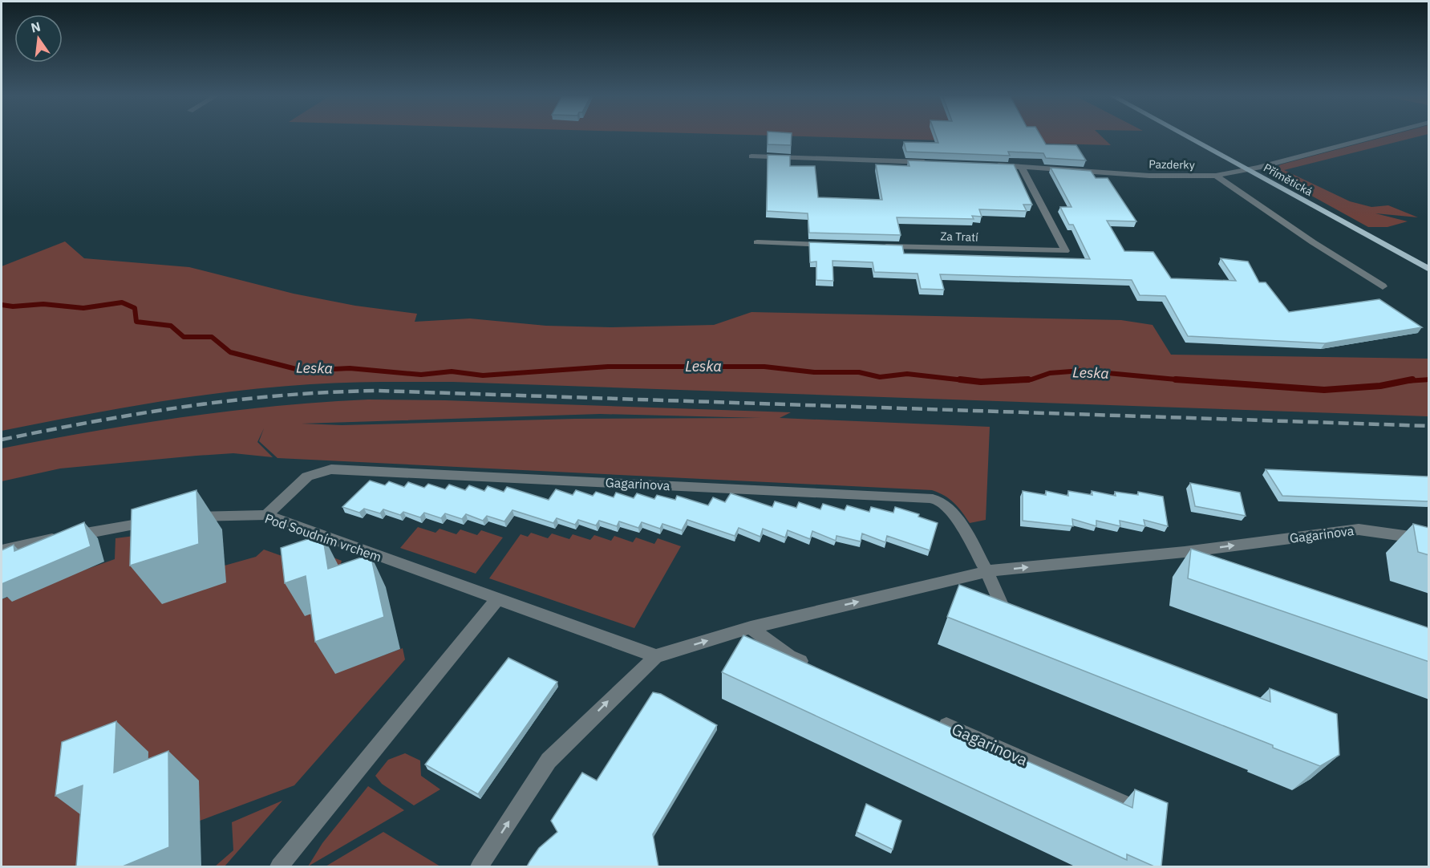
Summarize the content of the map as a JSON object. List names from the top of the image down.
{
  "streets": {
    "main road": ["Přímětická"],
    "street": [
      "Pazderky",
      "Za Tratí",
      "Gagarinova",
      "Pod Soudním vrchem"
    ]
  },
  "crossings": [
    ["Pazderky", "Přímětická"],
    ["Pazderky", "Za Tratí"],
    ["Gagarinova", "Pod Soudním vrchem"]
  ],
  "one_way": ["Gagarinova"],
  "water": ["Leska"],
  "north": "top"
}
